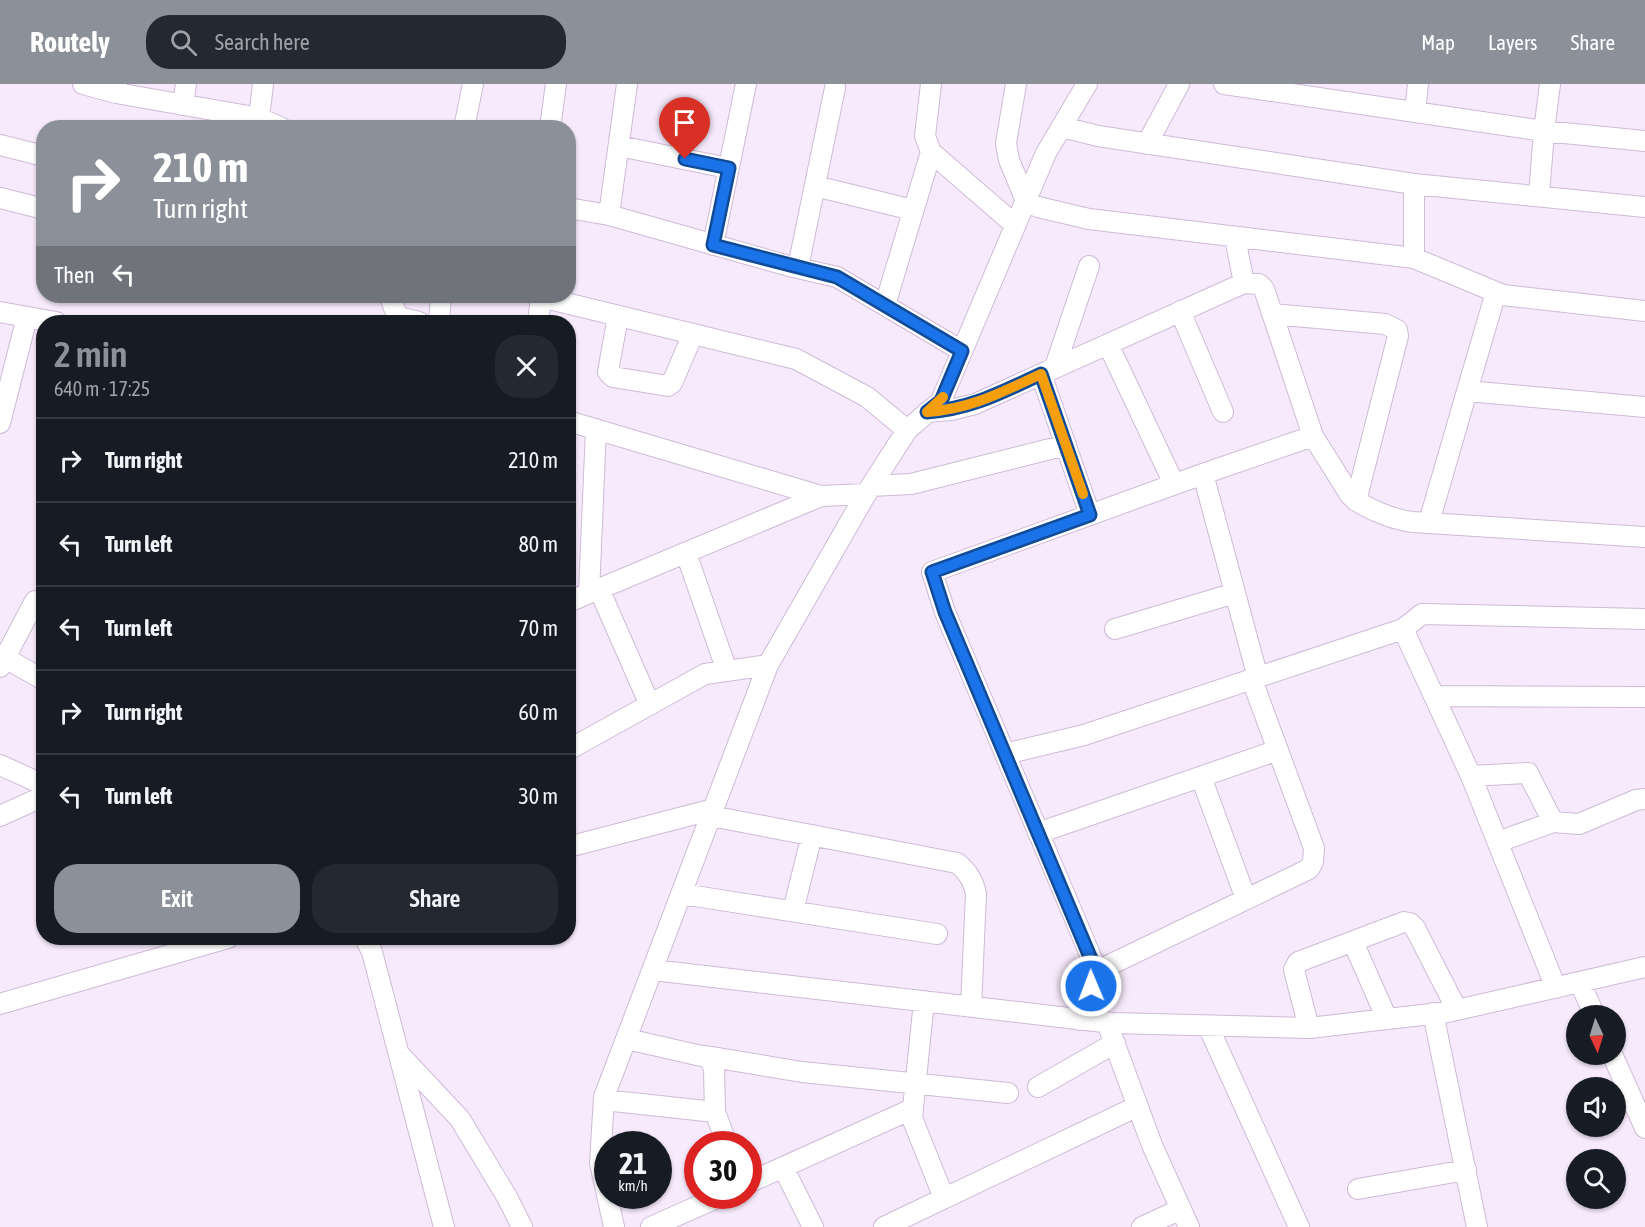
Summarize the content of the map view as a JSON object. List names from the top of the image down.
{
  "north": "bottom",
  "page": {
    "header": "Routely",
    "search": "Search here",
    "nav": ["Map", "Layers", "Share"],
    "turn": ["210 m", "Turn right"],
    "then": "Then",
    "heading": ["2 min", "640 m · 17:25"],
    "list": [
      {
        "name": "Turn right",
        "value": "210 m"
      },
      {
        "name": "Turn left",
        "value": "80 m"
      },
      {
        "name": "Turn left",
        "value": "70 m"
      },
      {
        "name": "Turn right",
        "value": "60 m"
      },
      {
        "name": "Turn left",
        "value": "30 m"
      }
    ],
    "buttons": ["Exit", "Share"],
    "speed": "21 km/h",
    "limit": "30"
  }
}
